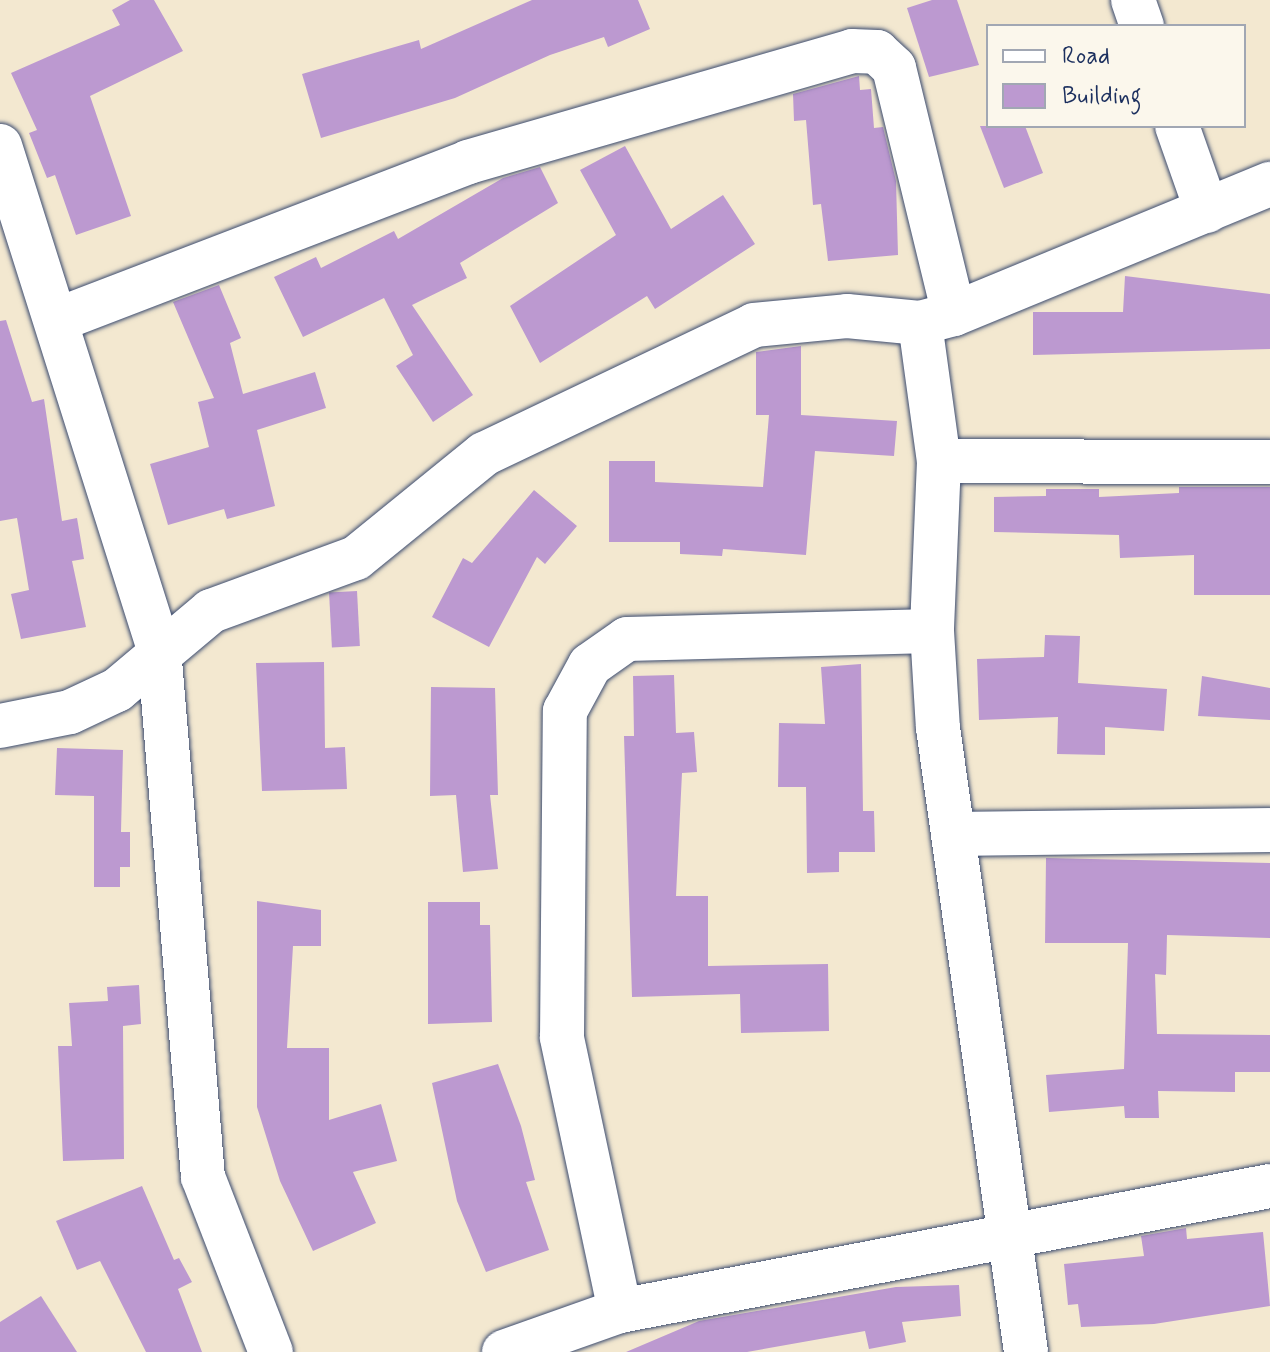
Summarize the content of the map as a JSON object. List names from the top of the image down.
{
  "legend": ["Road", "Building"]
}
